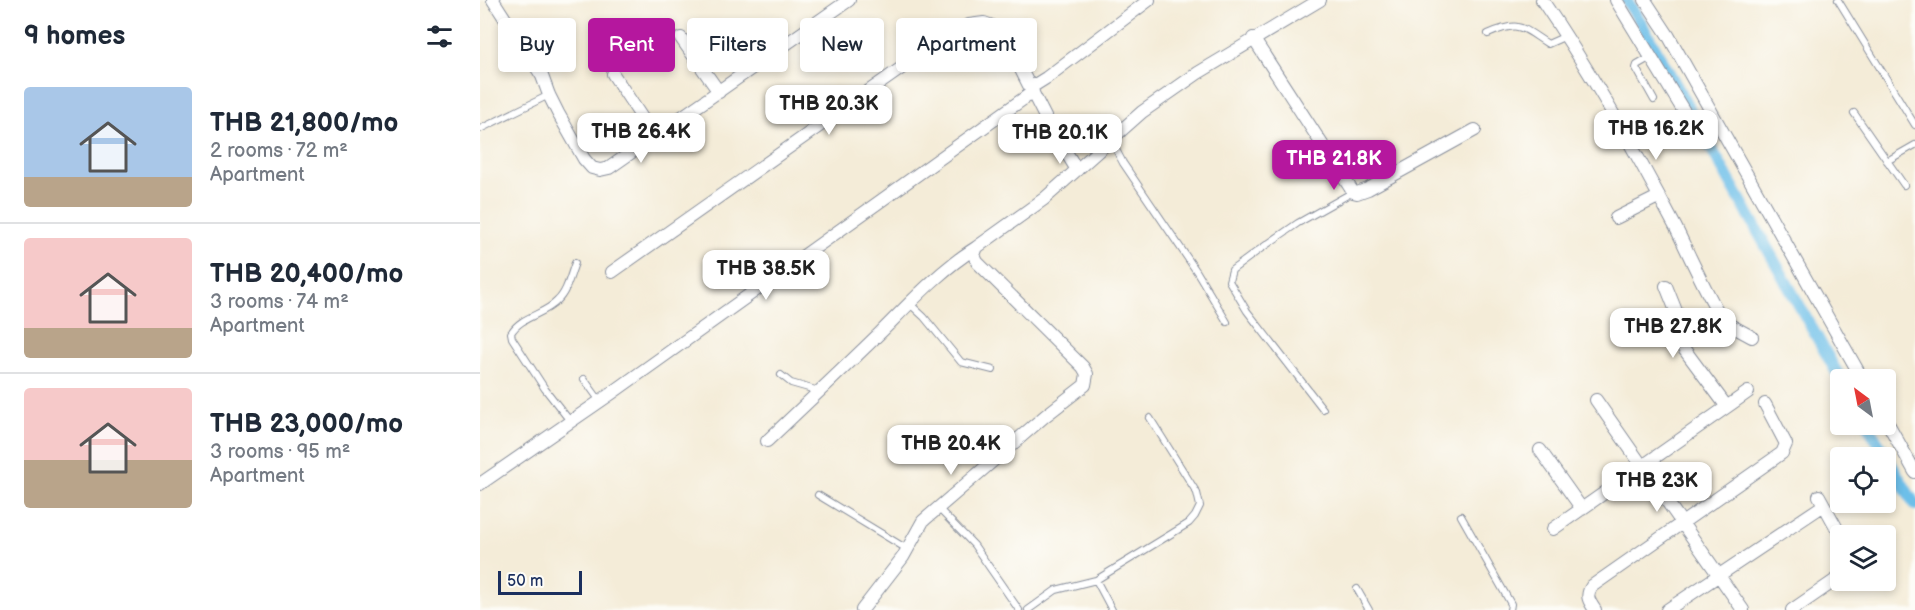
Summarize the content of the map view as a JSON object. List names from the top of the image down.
{
  "scale_bar": "50 m",
  "north": "top left",
  "page": {
    "heading": "9 homes",
    "chip": [
      "Buy",
      "Rent",
      "Filters",
      "New",
      "Apartment"
    ],
    "list": [
      {
        "name": "THB 21,800/mo",
        "note": "2 rooms · 72 m² · Apartment"
      },
      {
        "name": "THB 20,400/mo",
        "note": "3 rooms · 74 m² · Apartment"
      },
      {
        "name": "THB 23,000/mo",
        "note": "3 rooms · 95 m² · Apartment"
      }
    ],
    "price": [
      "THB 20.3K",
      "THB 16.2K",
      "THB 26.4K",
      "THB 20.1K",
      "THB 21.8K",
      "THB 38.5K",
      "THB 27.8K",
      "THB 20.4K",
      "THB 23K"
    ],
    "scale": "50 m"
  }
}
